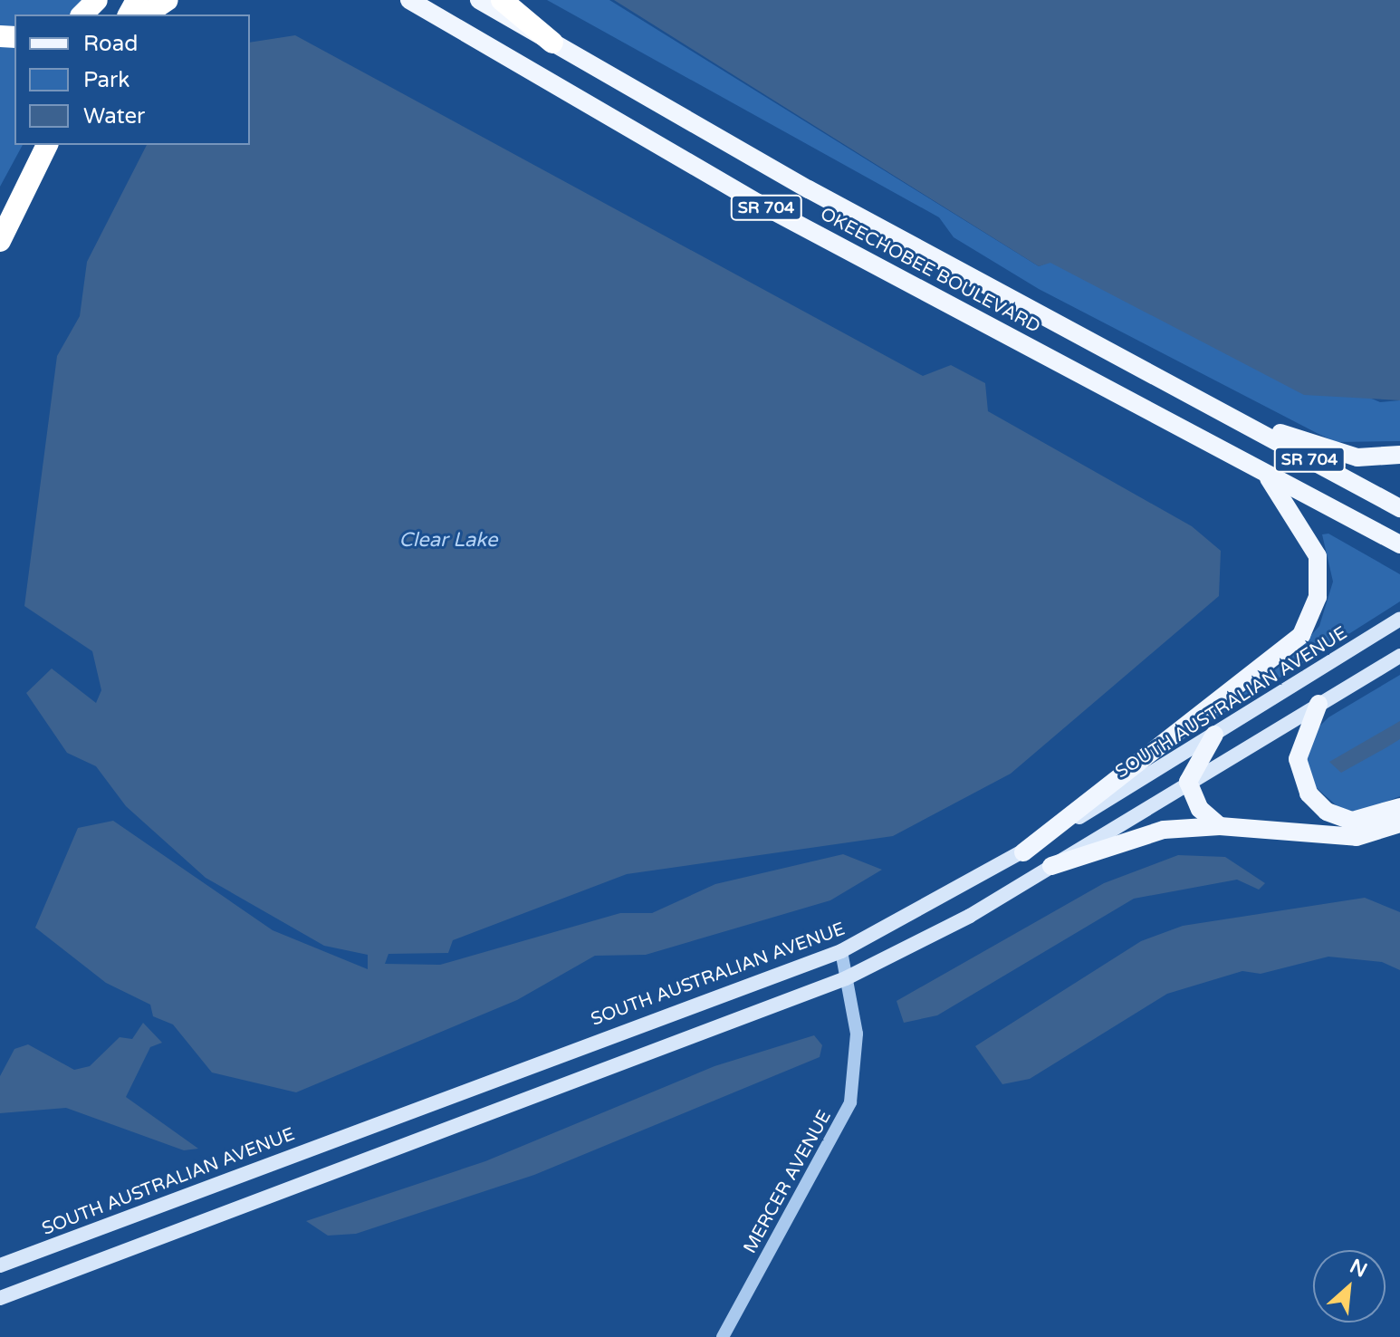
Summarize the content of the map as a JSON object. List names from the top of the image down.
{
  "streets": {
    "main road": ["SR 704", "OKEECHOBEE BOULEVARD", "SOUTH AUSTRALIAN AVENUE"],
    "street": ["MERCER AVENUE"]
  },
  "crossings": [
    ["SOUTH AUSTRALIAN AVENUE", "MERCER AVENUE"]
  ],
  "water": ["Clear Lake"],
  "legend": ["Road", "Park", "Water"],
  "north": "top right"
}
